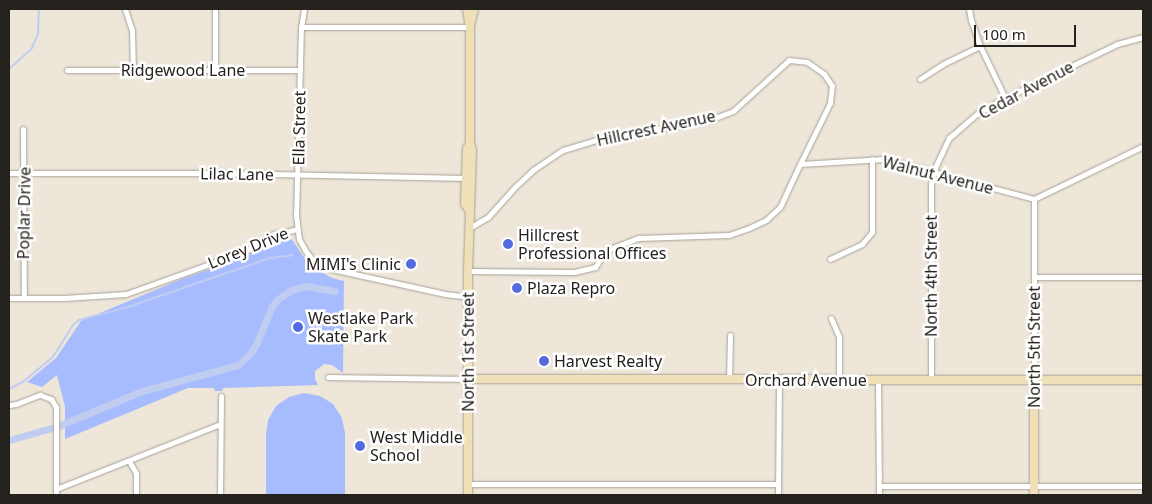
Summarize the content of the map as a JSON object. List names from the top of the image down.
{
  "streets": {
    "street": [
      "Ridgewood Lane",
      "Cedar Avenue",
      "Ella Street",
      "Hillcrest Avenue",
      "Lilac Lane",
      "Walnut Avenue",
      "Poplar Drive",
      "Lorey Drive",
      "North 4th Street",
      "North 5th Street",
      "North 1st Street",
      "Orchard Avenue"
    ]
  },
  "crossings": [
    ["Ridgewood Lane", "Ella Street"],
    ["Cedar Avenue", "Walnut Avenue"],
    ["Cedar Avenue", "North 4th Street"],
    ["Ella Street", "Lilac Lane"],
    ["Ella Street", "Lorey Drive"],
    ["Hillcrest Avenue", "Walnut Avenue"],
    ["Hillcrest Avenue", "North 1st Street"],
    ["Lilac Lane", "Poplar Drive"],
    ["Lilac Lane", "North 1st Street"],
    ["Walnut Avenue", "North 4th Street"],
    ["Walnut Avenue", "North 5th Street"],
    ["Poplar Drive", "Lorey Drive"],
    ["Lorey Drive", "North 1st Street"],
    ["North 4th Street", "Orchard Avenue"],
    ["North 5th Street", "Orchard Avenue"],
    ["North 1st Street", "Orchard Avenue"]
  ],
  "places": [
    "Hillcrest Professional Offices",
    "MIMI's Clinic",
    "Plaza Repro",
    "Westlake Park Skate Park",
    "Harvest Realty",
    "West Middle School"
  ],
  "scale_bar": "100 m"
}
